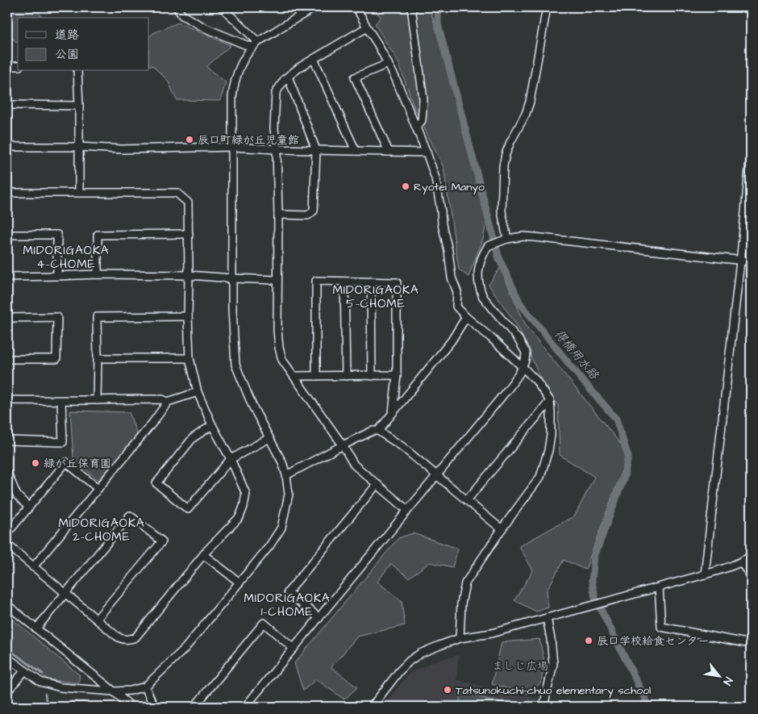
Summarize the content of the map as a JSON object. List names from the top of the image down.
{
  "districts": [
    "MIDORIGAOKA 4-CHOME",
    "MIDORIGAOKA 5-CHOME",
    "MIDORIGAOKA 2-CHOME",
    "MIDORIGAOKA 1-CHOME"
  ],
  "water": ["得橋用水路"],
  "parks": ["ましじ広場"],
  "places": [
    "辰口町緑が丘児童館",
    "Ryotei Manyo",
    "緑が丘保育園",
    "辰口学校給食センター",
    "Tatsunokuchi-chuo elementary school"
  ],
  "legend": ["道路", "公園"],
  "north": "bottom right"
}
